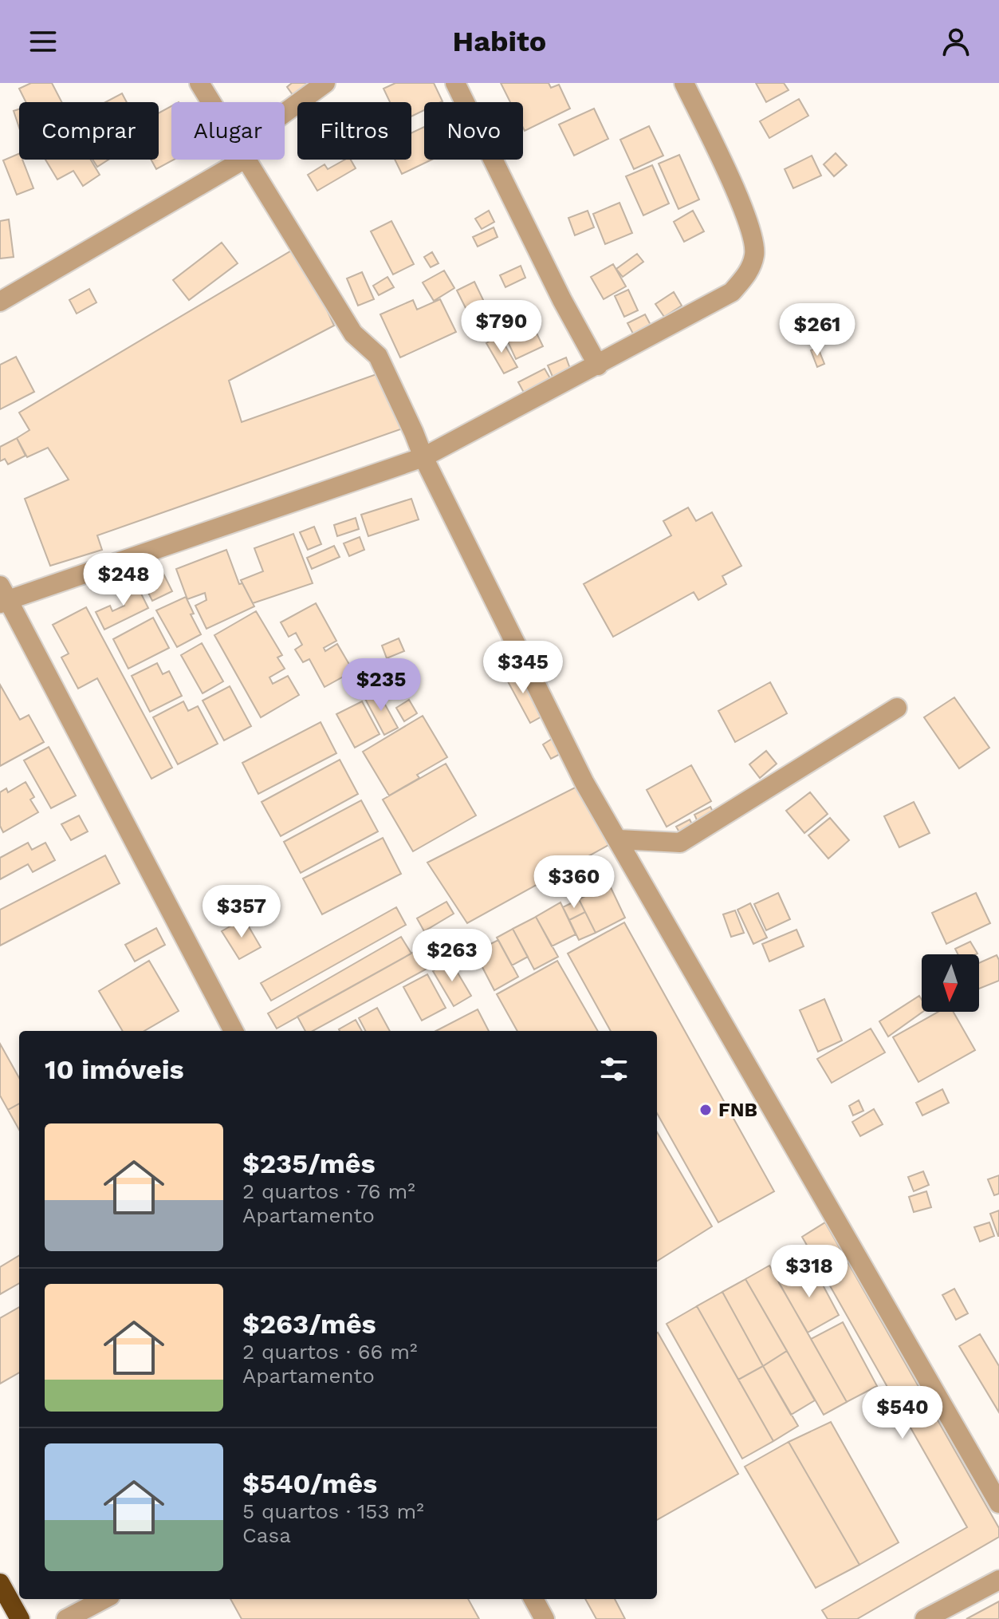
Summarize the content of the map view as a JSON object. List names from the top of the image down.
{
  "places": ["FNB"],
  "north": "bottom",
  "page": {
    "header": "Habito",
    "chip": [
      "Comprar",
      "Alugar",
      "Filtros",
      "Novo"
    ],
    "price": [
      "$790",
      "$261",
      "$248",
      "$345",
      "$235",
      "$360",
      "$357",
      "$263",
      "$318",
      "$540"
    ],
    "heading": "10 imóveis",
    "list": [
      {
        "name": "$235/mês",
        "note": "2 quartos · 76 m² · Apartamento"
      },
      {
        "name": "$263/mês",
        "note": "2 quartos · 66 m² · Apartamento"
      },
      {
        "name": "$540/mês",
        "note": "5 quartos · 153 m² · Casa"
      }
    ]
  }
}
